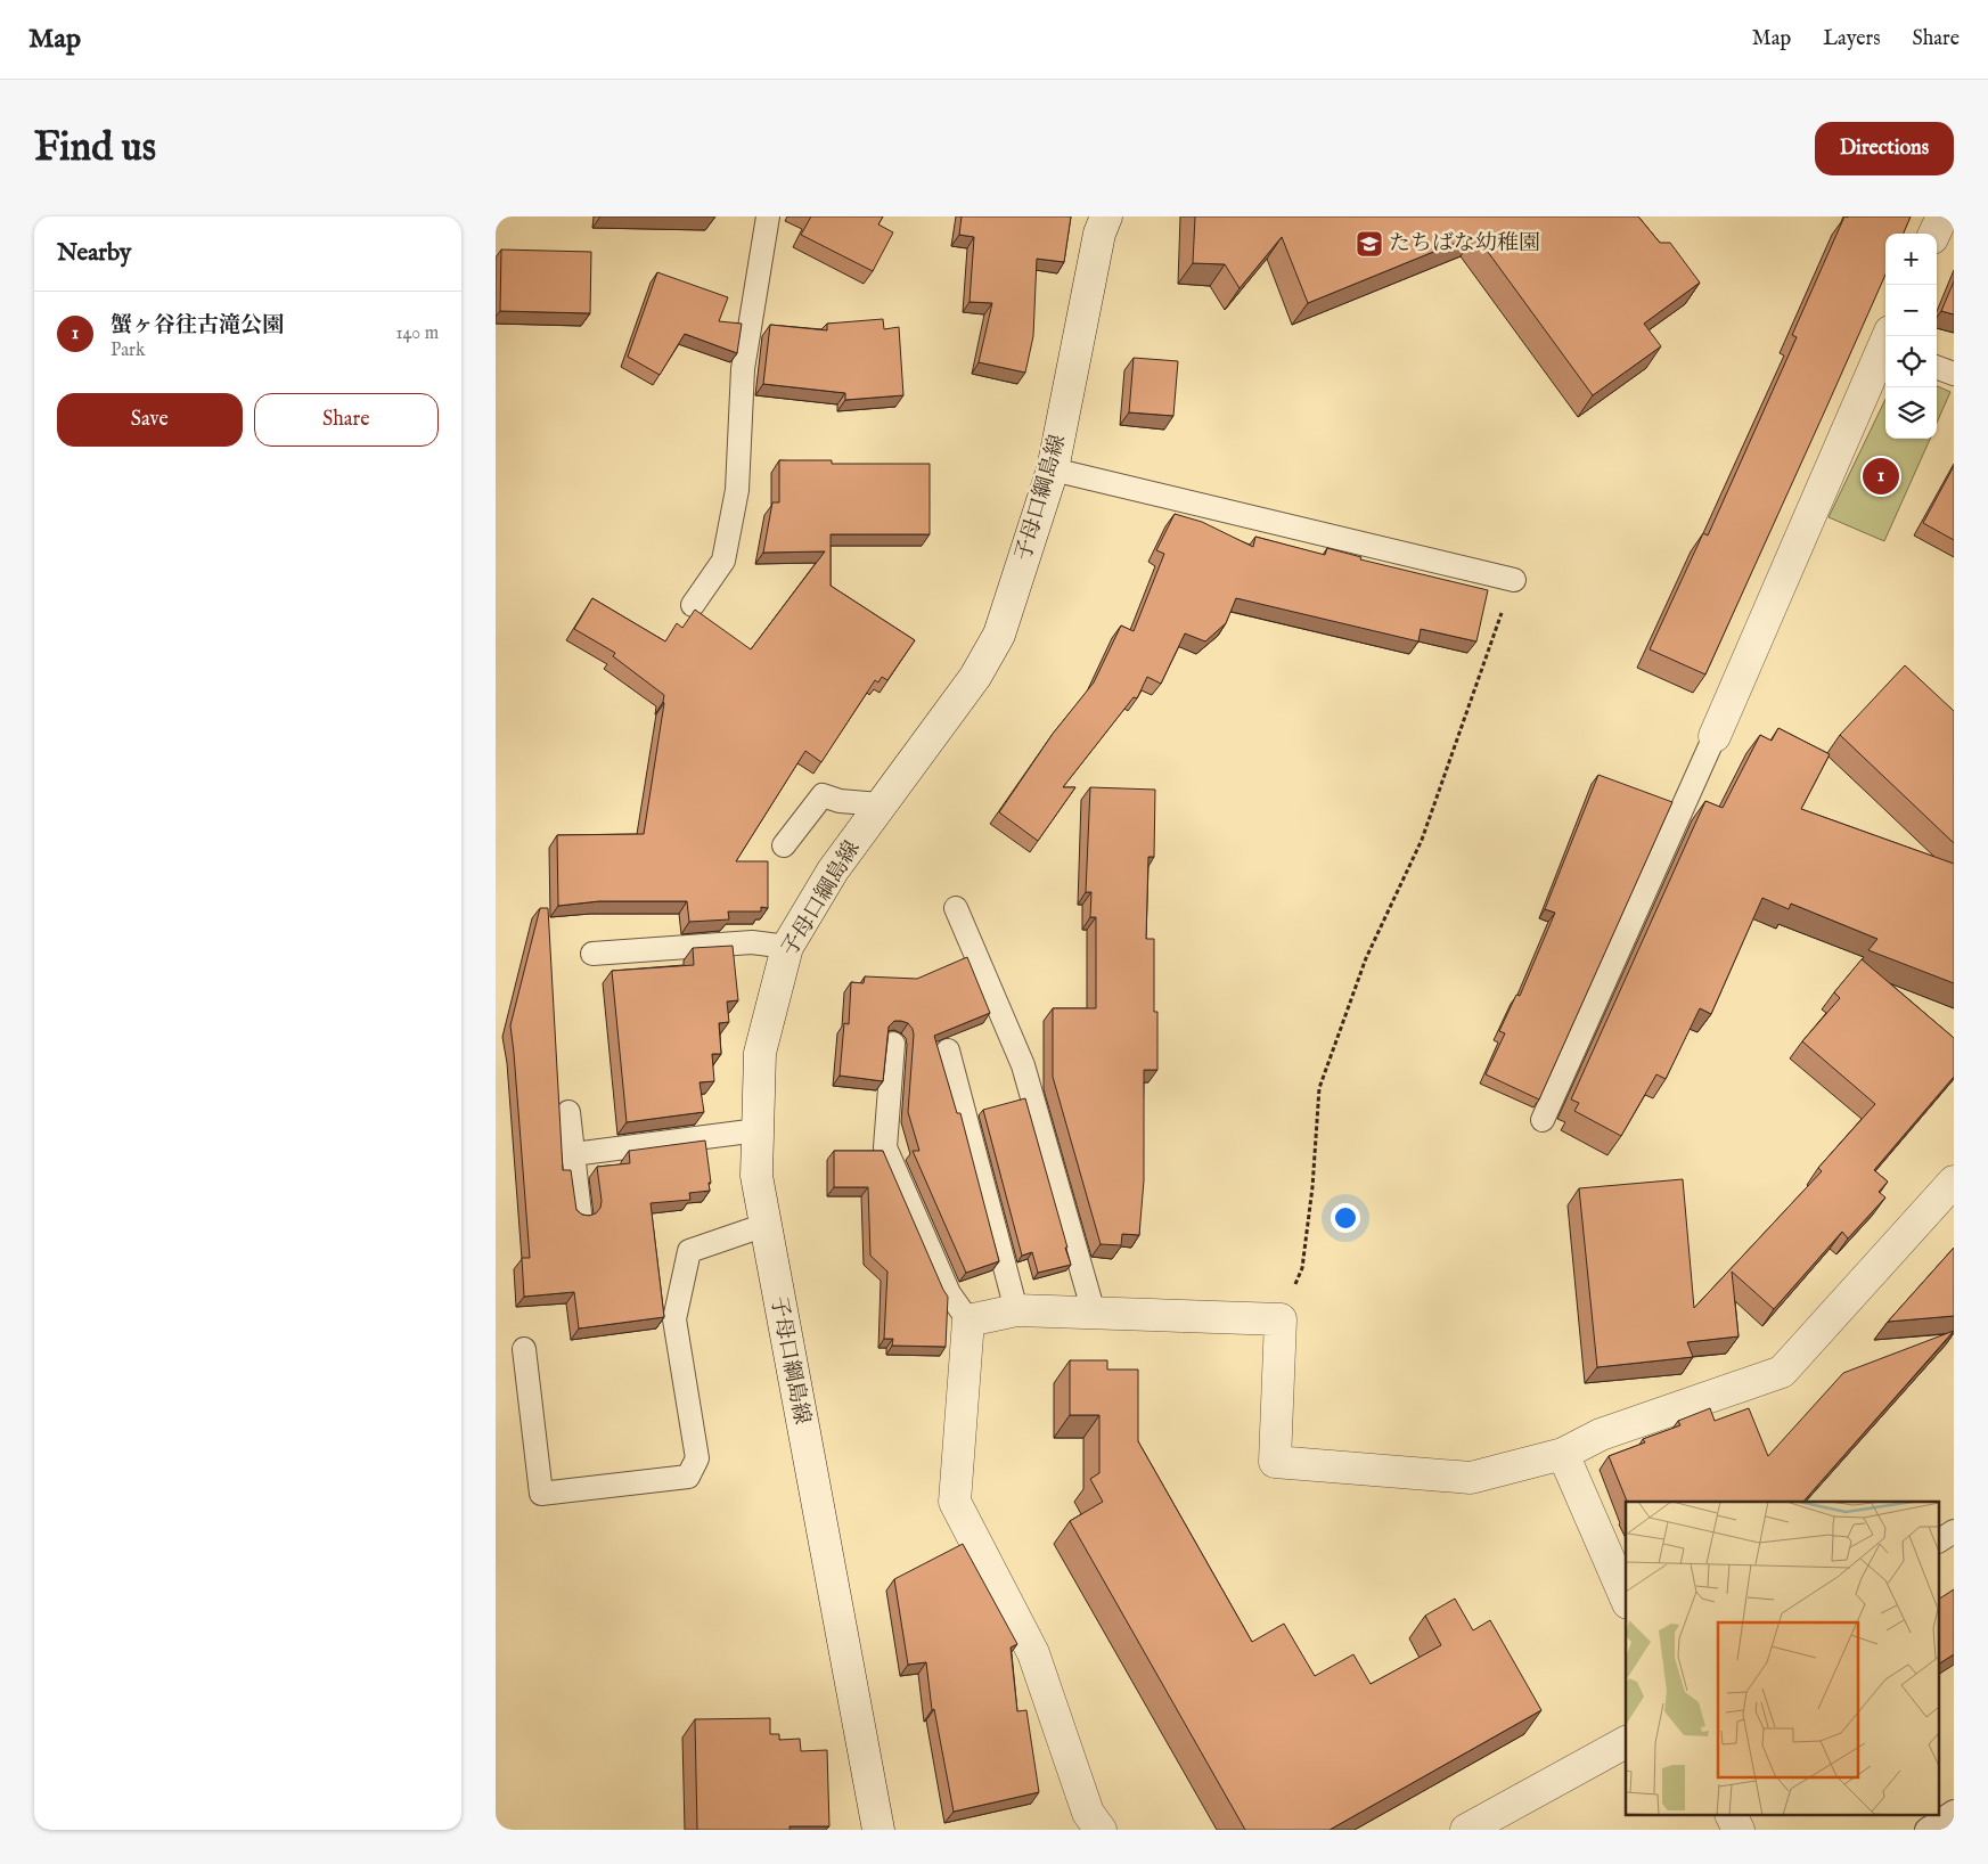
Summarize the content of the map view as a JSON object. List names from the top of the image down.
{
  "streets": {
    "street": ["子母口綱島線"]
  },
  "places": {
    "school or university": ["たちばな幼稚園"]
  },
  "page": {
    "header": "Map",
    "nav": ["Map", "Layers", "Share"],
    "buttons": [
      "Directions",
      ["Save", "Share"]
    ],
    "title": "Find us",
    "heading": "Nearby",
    "map_buttons": ["+", "−"],
    "list": [
      {
        "mark": "1",
        "name": "蟹ヶ谷往古滝公園",
        "note": "Park",
        "value": "140 m"
      }
    ],
    "pins": "1"
  }
}
